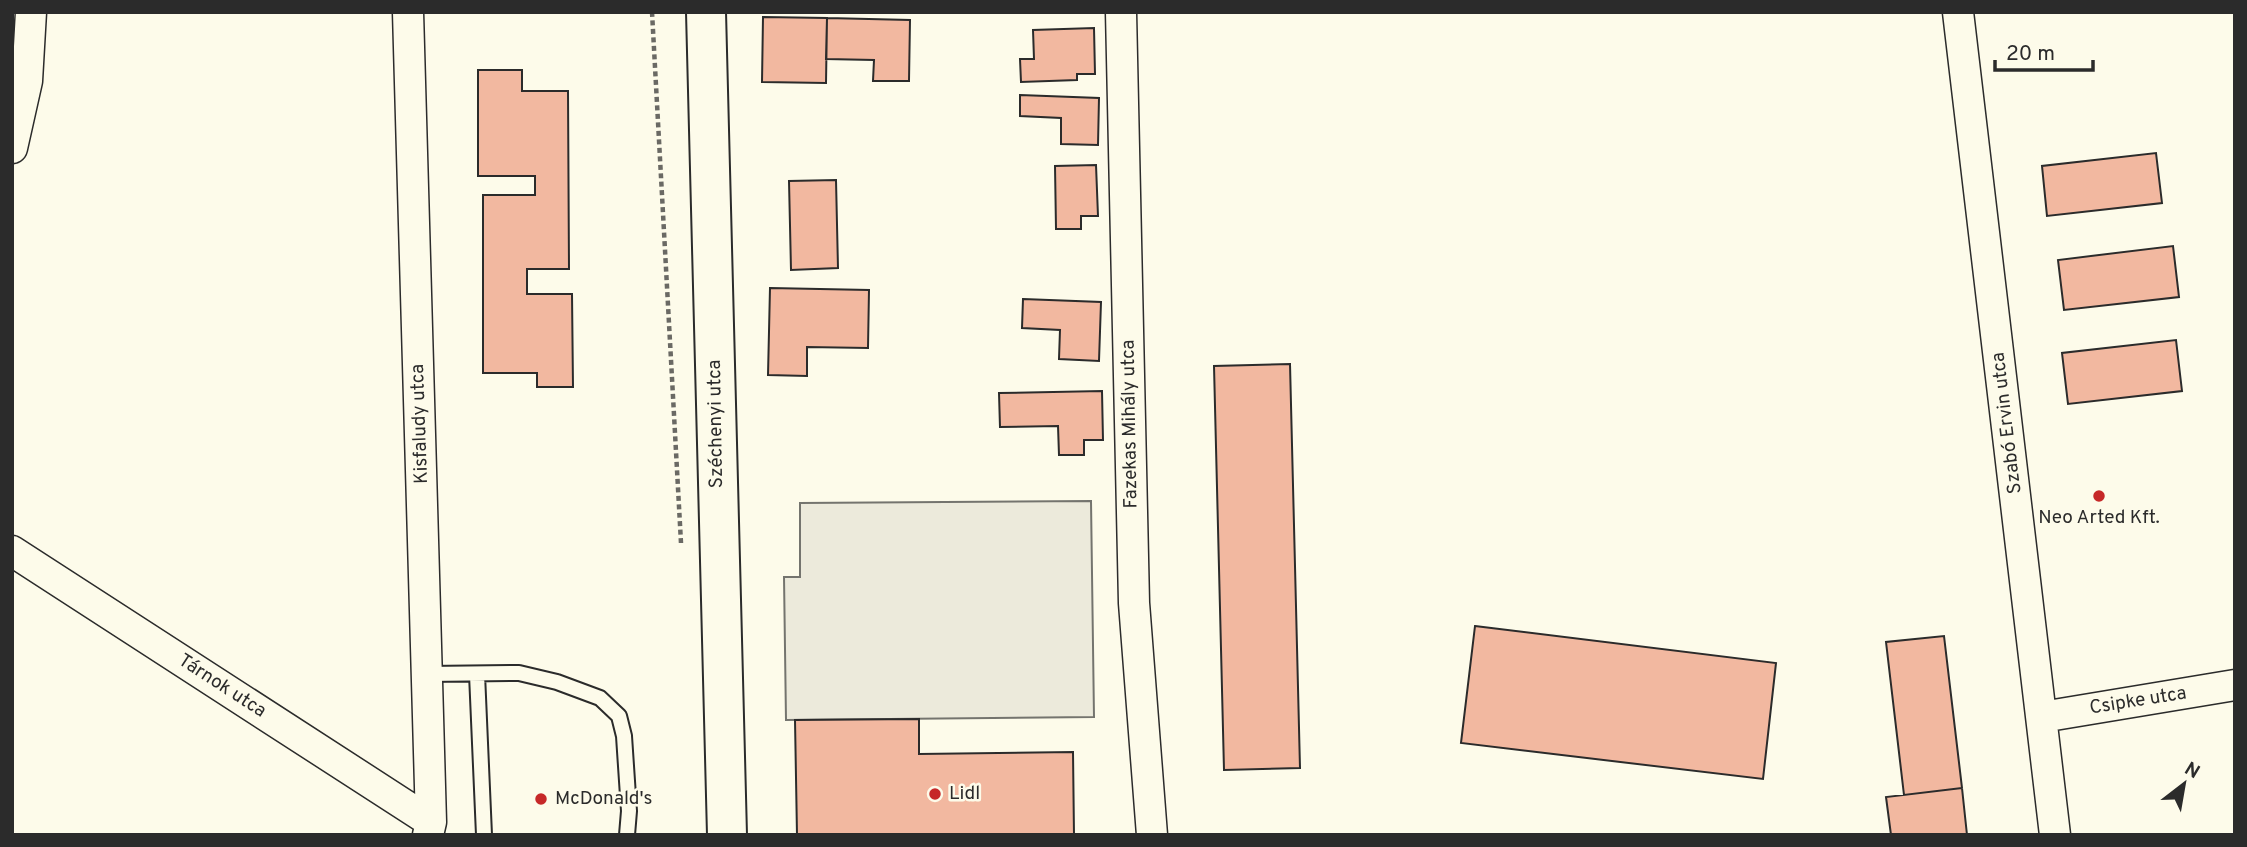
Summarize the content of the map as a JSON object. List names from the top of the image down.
{
  "streets": {
    "main road": ["Széchenyi utca"],
    "street": [
      "Szabó Ervin utca",
      "Kisfaludy utca",
      "Fazekas Mihály utca",
      "Tárnok utca",
      "Csipke utca"
    ]
  },
  "crossings": [
    ["Szabó Ervin utca", "Csipke utca"],
    ["Kisfaludy utca", "Tárnok utca"]
  ],
  "places": ["Neo Arted Kft.", "Lidl", "McDonald's"],
  "scale_bar": "20 m",
  "north": "top right"
}
